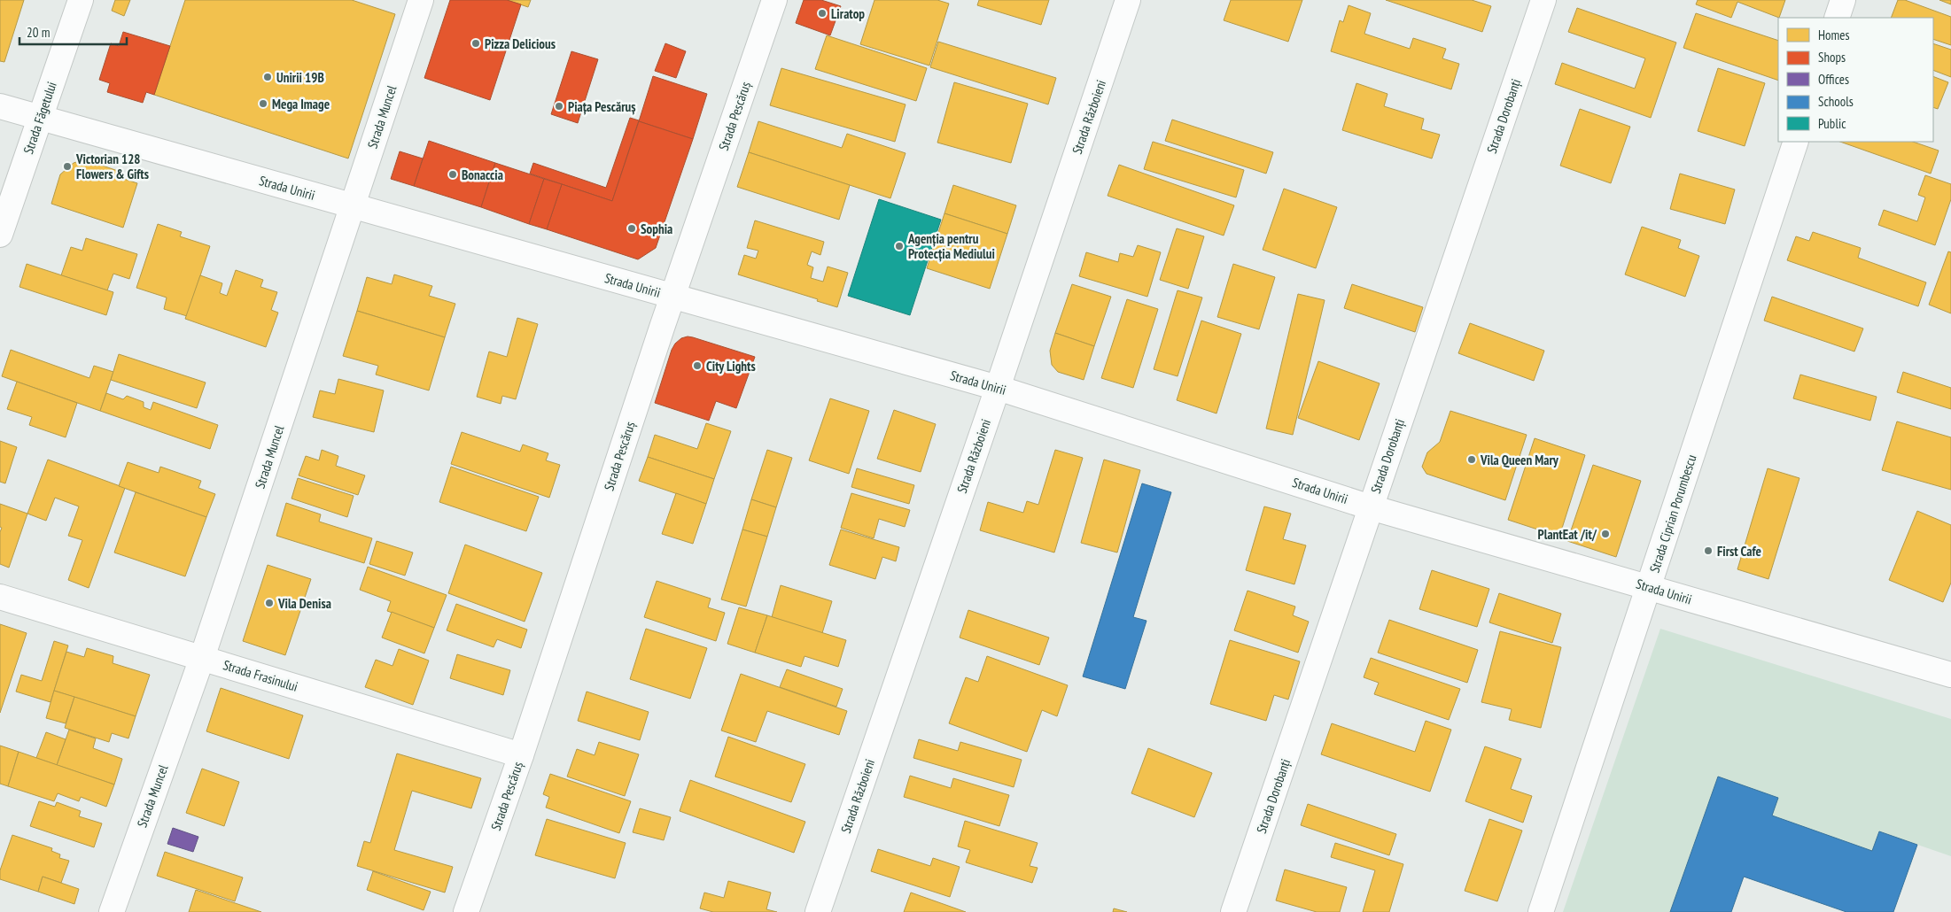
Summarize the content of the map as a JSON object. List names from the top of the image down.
{
  "streets": {
    "street": [
      "Strada Pescăruș",
      "Strada Dorobanți",
      "Strada Muncel",
      "Strada Războieni",
      "Strada Făgetului",
      "Strada Unirii",
      "Strada Ciprian Porumbescu",
      "Strada Frasinului"
    ]
  },
  "crossings": [
    ["Strada Pescăruș", "Strada Unirii"],
    ["Strada Pescăruș", "Strada Frasinului"],
    ["Strada Dorobanți", "Strada Unirii"],
    ["Strada Muncel", "Strada Unirii"],
    ["Strada Muncel", "Strada Frasinului"],
    ["Strada Războieni", "Strada Unirii"],
    ["Strada Făgetului", "Strada Unirii"],
    ["Strada Unirii", "Strada Ciprian Porumbescu"]
  ],
  "places": [
    "Liratop",
    "Pizza Delicious",
    "Unirii 19B",
    "Mega Image",
    "Piața Pescăruș",
    "Victorian 128 Flowers & Gifts",
    "Bonaccia",
    "Sophia",
    "Agenția pentru Protecția Mediului",
    "City Lights",
    "Vila Queen Mary",
    "PlantEat /it/",
    "First Cafe",
    "Vila Denisa"
  ],
  "legend": [
    "Homes",
    "Shops",
    "Offices",
    "Schools",
    "Public"
  ],
  "scale_bar": "20 m"
}
